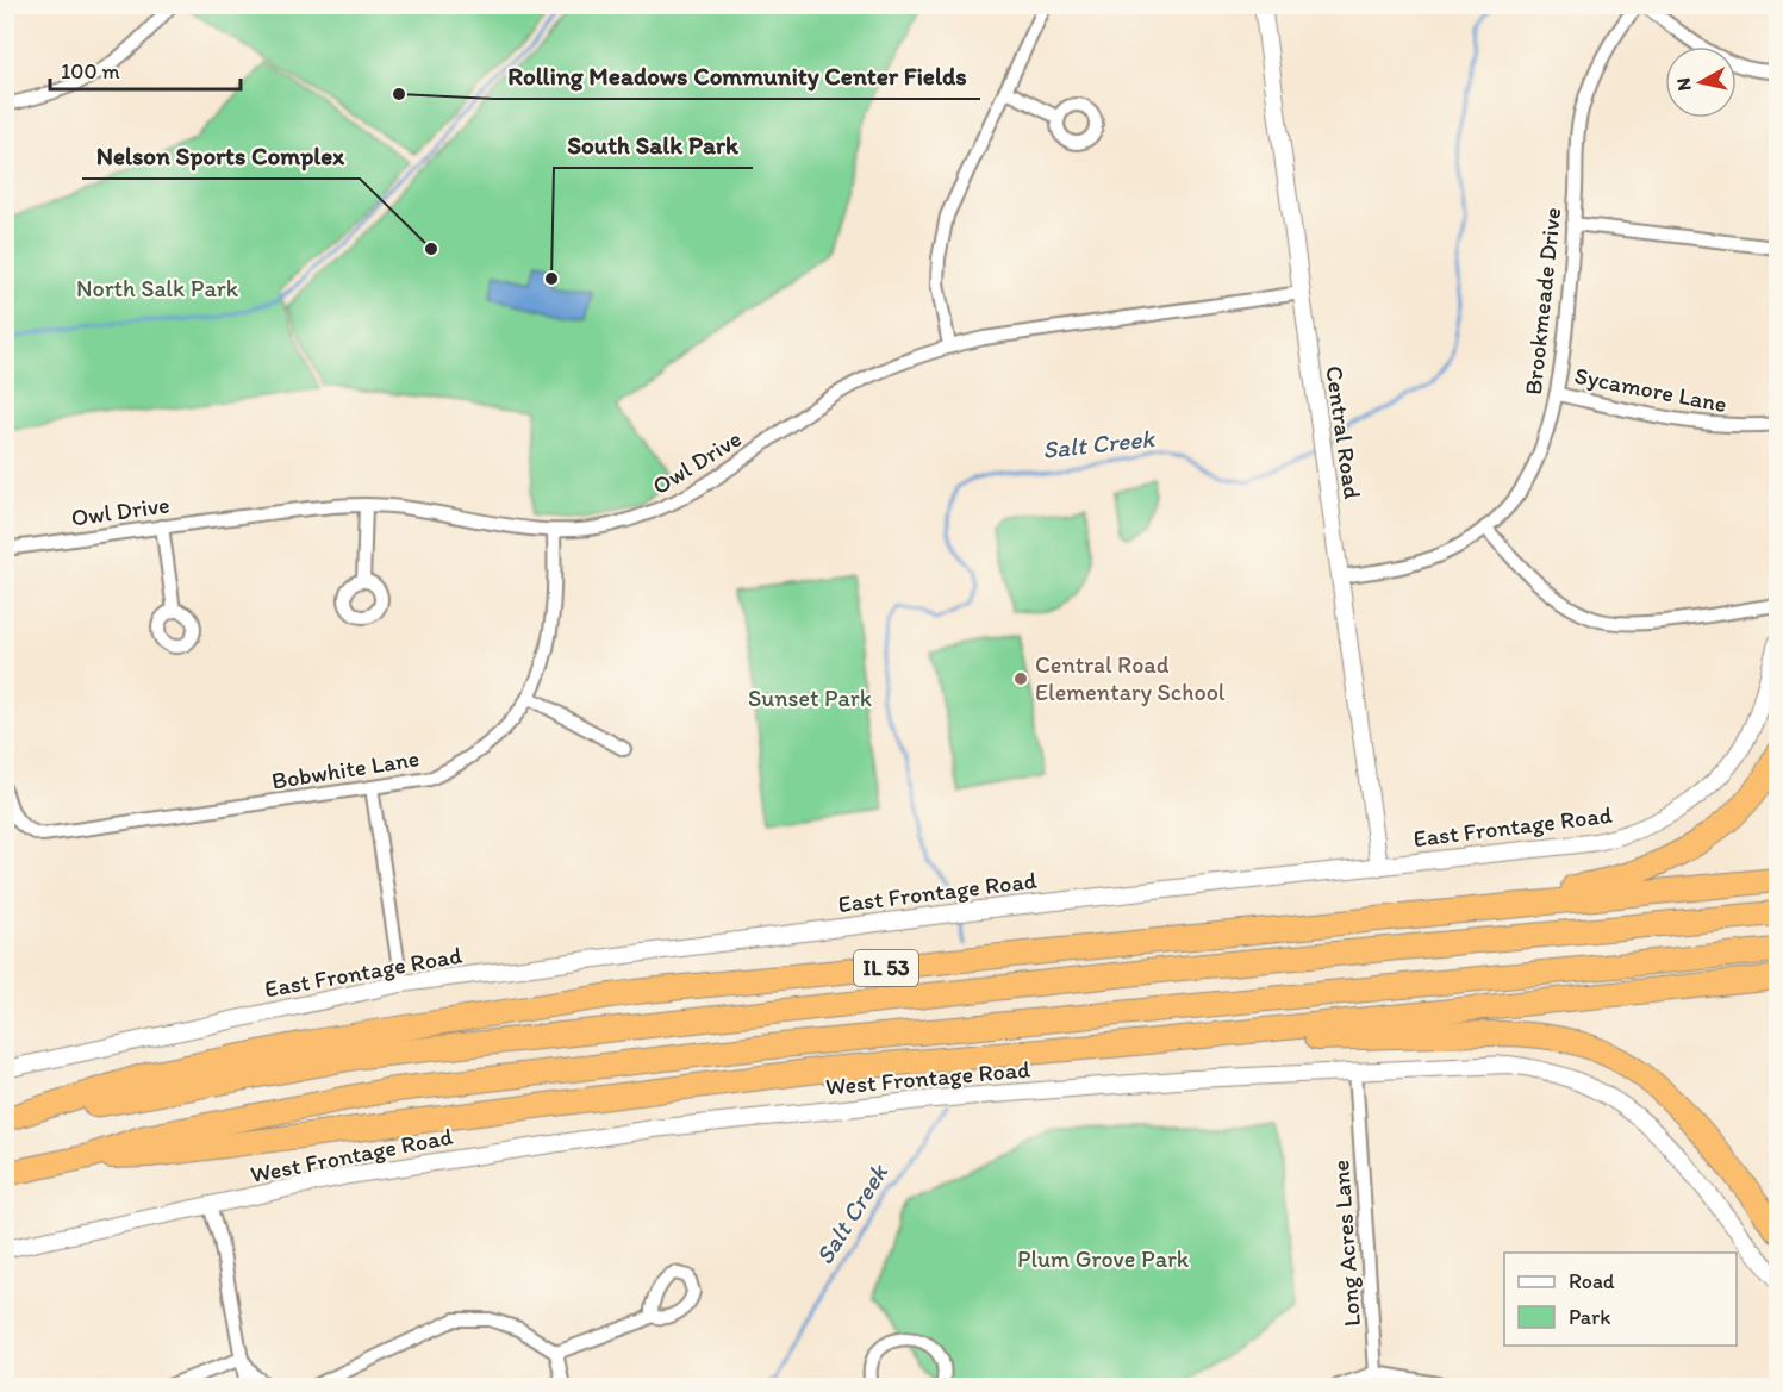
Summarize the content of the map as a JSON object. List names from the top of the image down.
{
  "streets": {
    "highway": ["IL 53"],
    "street": [
      "Brookmeade Drive",
      "Sycamore Lane",
      "Central Road",
      "Owl Drive",
      "Bobwhite Lane",
      "East Frontage Road",
      "West Frontage Road",
      "Long Acres Lane"
    ]
  },
  "crossings": [
    ["Brookmeade Drive", "Sycamore Lane"],
    ["Brookmeade Drive", "Central Road"],
    ["Central Road", "Owl Drive"],
    ["Central Road", "East Frontage Road"],
    ["Owl Drive", "Bobwhite Lane"],
    ["West Frontage Road", "Long Acres Lane"]
  ],
  "water": ["Salt Creek"],
  "parks": ["North Salk Park", "Sunset Park", "Plum Grove Park"],
  "places": [
    "Rolling Meadows Community Center Fields",
    "Nelson Sports Complex",
    "South Salk Park",
    "Central Road Elementary School"
  ],
  "legend": ["Road", "Park"],
  "scale_bar": "100 m",
  "north": "left"
}
